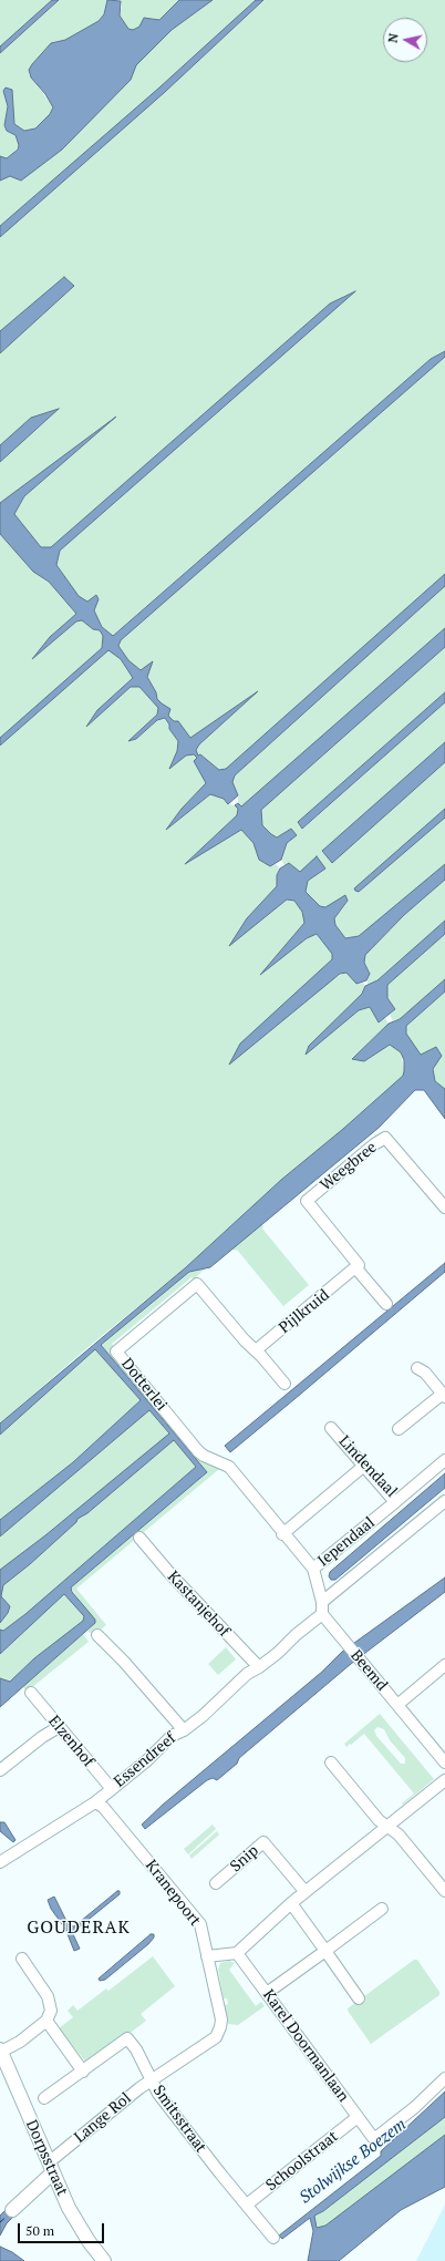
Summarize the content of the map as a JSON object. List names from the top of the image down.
{
  "streets": {
    "street": [
      "Weegbree",
      "Pijlkruid",
      "Dotterlei",
      "Lindendaal",
      "Iependaal",
      "Kastanjehof",
      "Beemd",
      "Elzenhof",
      "Essendreef",
      "Snip",
      "Kranepoort",
      "Karel Doormanlaan",
      "Lange Rol",
      "Smitsstraat",
      "Dorpsstraat",
      "Schoolstraat"
    ]
  },
  "crossings": [
    ["Weegbree", "Pijlkruid"],
    ["Pijlkruid", "Dotterlei"],
    ["Dotterlei", "Iependaal"],
    ["Lindendaal", "Iependaal"],
    ["Kastanjehof", "Essendreef"],
    ["Beemd", "Essendreef"],
    ["Elzenhof", "Essendreef"],
    ["Essendreef", "Kranepoort"],
    ["Kranepoort", "Lange Rol"],
    ["Karel Doormanlaan", "Schoolstraat"],
    ["Lange Rol", "Smitsstraat"],
    ["Lange Rol", "Dorpsstraat"],
    ["Smitsstraat", "Schoolstraat"]
  ],
  "districts": ["GOUDERAK"],
  "water": ["Stolwijkse Boezem"],
  "scale_bar": "50 m",
  "north": "left"
}
